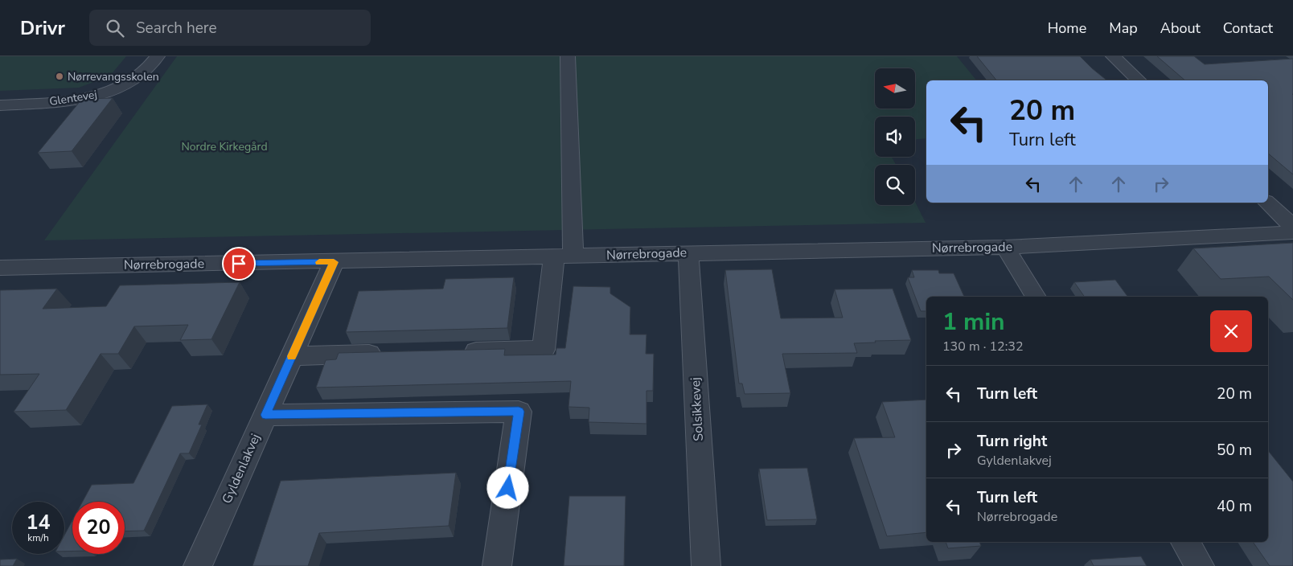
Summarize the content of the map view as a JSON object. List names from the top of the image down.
{
  "streets": {
    "street": [
      "Glentevej",
      "Nørrebrogade",
      "Solsikkevej",
      "Gyldenlakvej"
    ]
  },
  "crossings": [
    ["Nørrebrogade", "Solsikkevej"],
    ["Nørrebrogade", "Gyldenlakvej"]
  ],
  "parks": ["Nordre Kirkegård"],
  "places": ["Nørrevangsskolen"],
  "north": "left",
  "page": {
    "header": "Drivr",
    "search": "Search here",
    "nav": [
      "Home",
      "Map",
      "About",
      "Contact"
    ],
    "turn": ["20 m", "Turn left"],
    "heading": ["1 min", "130 m · 12:32"],
    "list": [
      {
        "name": "Turn left",
        "value": "20 m"
      },
      {
        "name": "Turn right",
        "note": "Gyldenlakvej",
        "value": "50 m"
      },
      {
        "name": "Turn left",
        "note": "Nørrebrogade",
        "value": "40 m"
      }
    ],
    "speed": "14 km/h",
    "limit": "20"
  }
}
